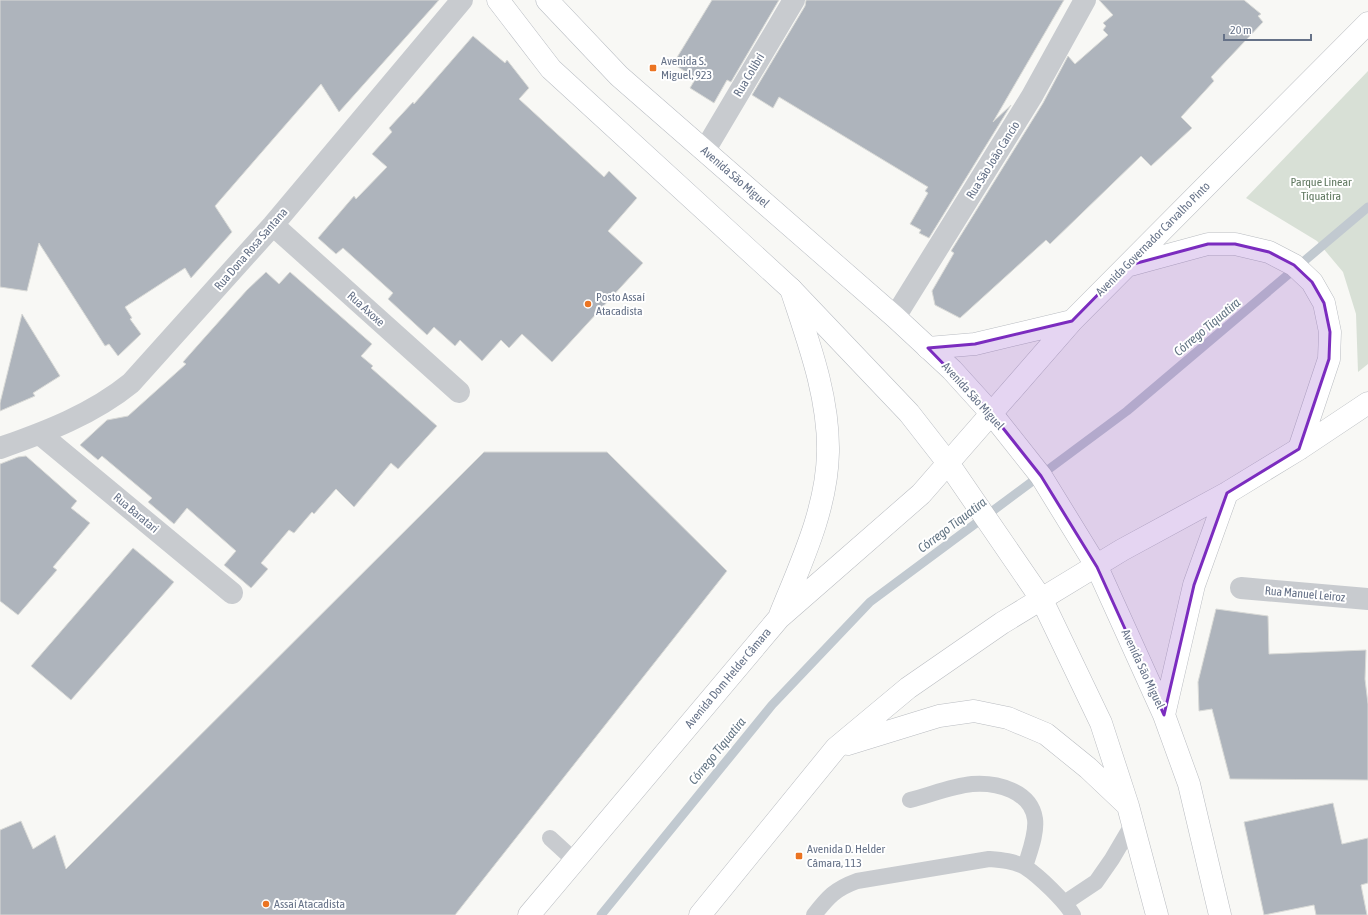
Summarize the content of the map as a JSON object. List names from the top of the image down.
{
  "streets": {
    "main road": ["Avenida São Miguel", "Avenida Governador Carvalho Pinto", "Avenida Dom Helder Câmara"],
    "street": [
      "Rua Colibri",
      "Rua São João Cancio",
      "Rua Dona Rosa Santana",
      "Rua Axoxe",
      "Rua Baratari",
      "Rua Manuel Leiroz"
    ]
  },
  "crossings": [
    ["Rua Colibri", "Avenida São Miguel"],
    ["Rua São João Cancio", "Avenida São Miguel"],
    ["Avenida São Miguel", "Avenida Governador Carvalho Pinto"],
    ["Avenida Governador Carvalho Pinto", "Avenida Dom Helder Câmara"],
    ["Rua Dona Rosa Santana", "Rua Axoxe"],
    ["Rua Dona Rosa Santana", "Rua Baratari"]
  ],
  "water": ["Córrego Tiquatira"],
  "parks": ["Parque Linear Tiquatira"],
  "places": {
    "transit": ["Avenida S. Miguel, 923", "Avenida D. Helder Câmara, 113"],
    "other": ["Posto Assaí Atacadista", "Assaí Atacadista"]
  },
  "scale_bar": "20 m"
}
